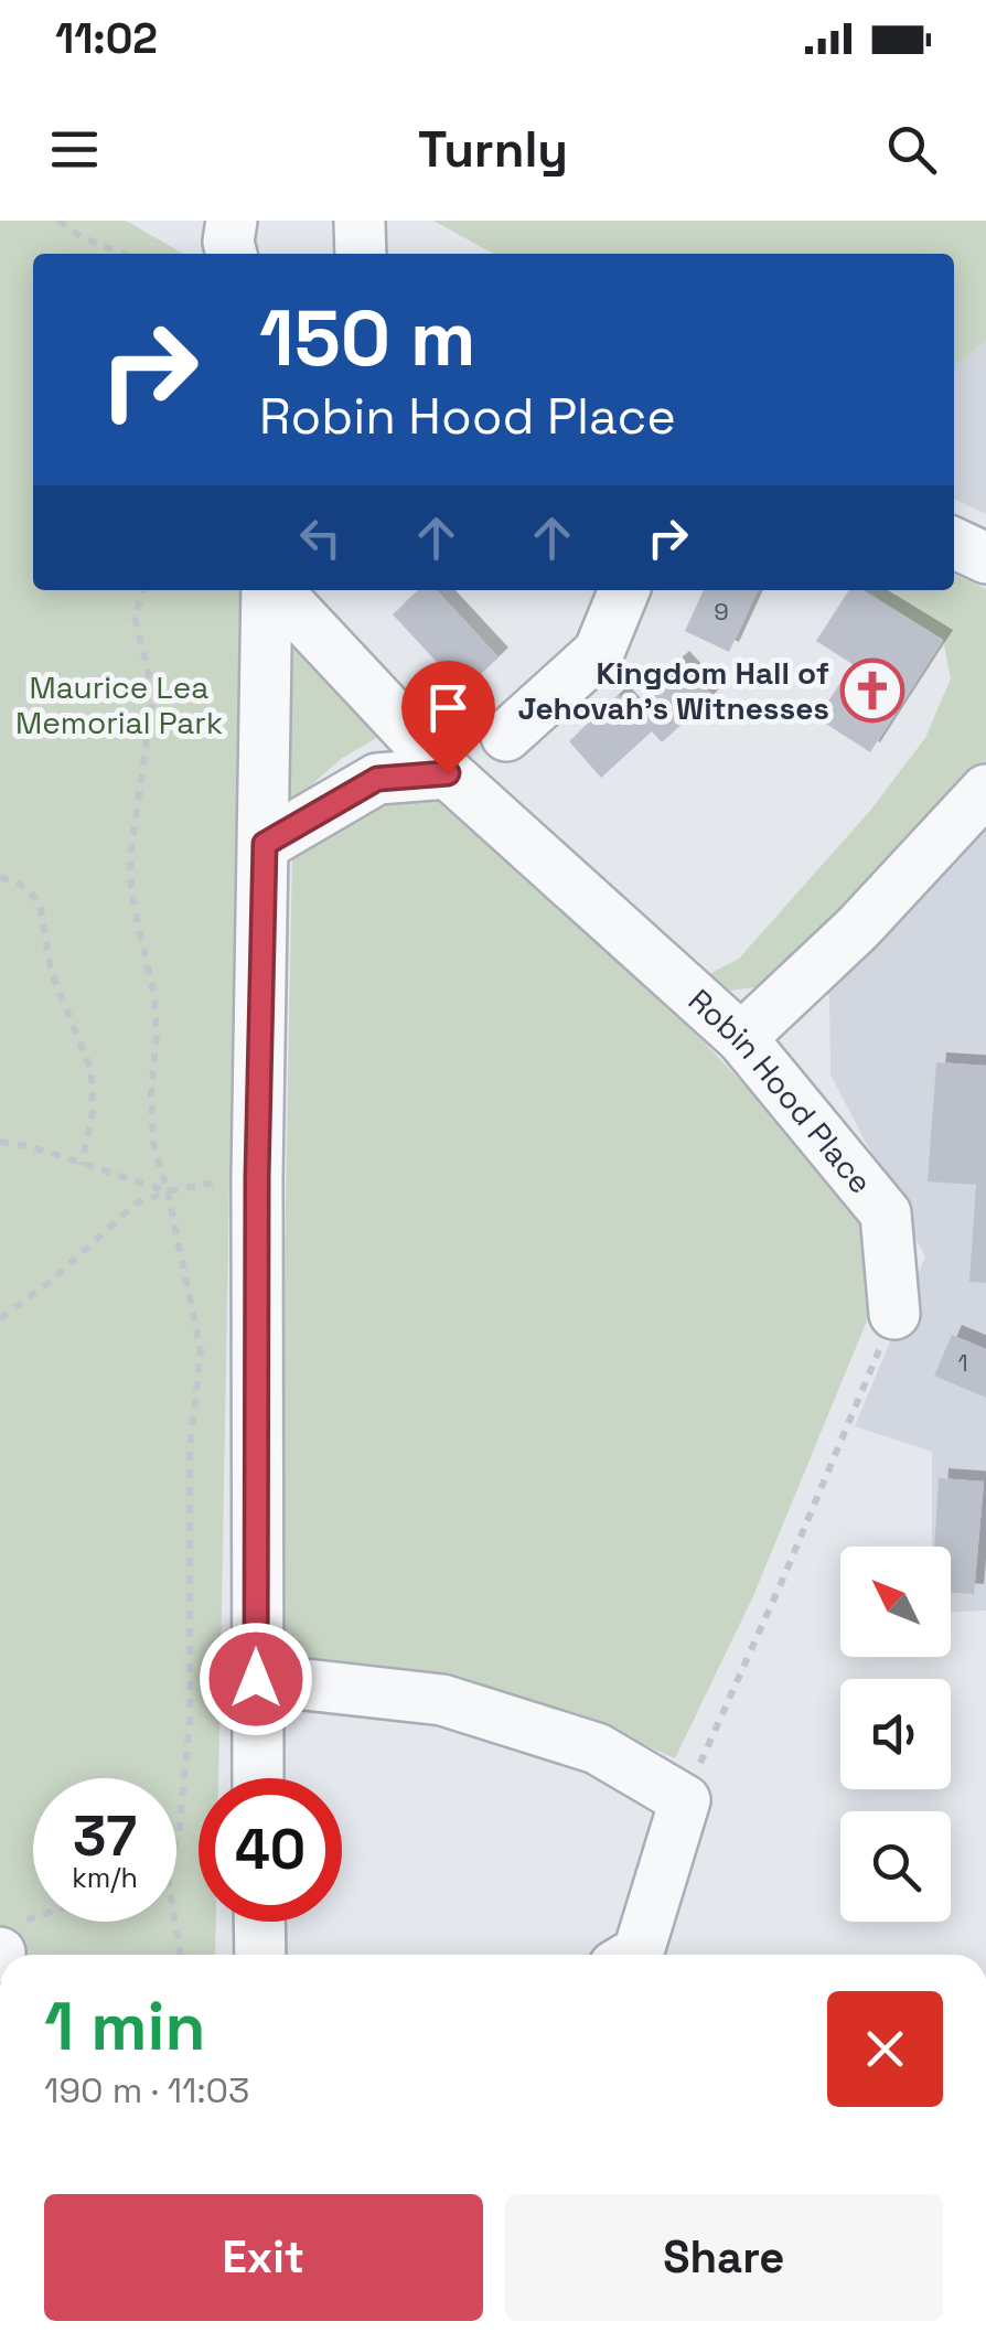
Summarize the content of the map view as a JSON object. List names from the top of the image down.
{
  "streets": {
    "street": ["Robin Hood Place"]
  },
  "parks": ["Maurice Lea Memorial Park"],
  "places": {
    "church": ["Kingdom Hall of Jehovah's Witnesses"]
  },
  "house_numbers": ["9", "1"],
  "north": "top left",
  "page": {
    "status": "11:02",
    "header": "Turnly",
    "turn": ["150 m", "Robin Hood Place"],
    "speed": "37 km/h",
    "limit": "40",
    "heading": ["1 min", "190 m · 11:03"],
    "buttons": ["Exit", "Share"]
  }
}
